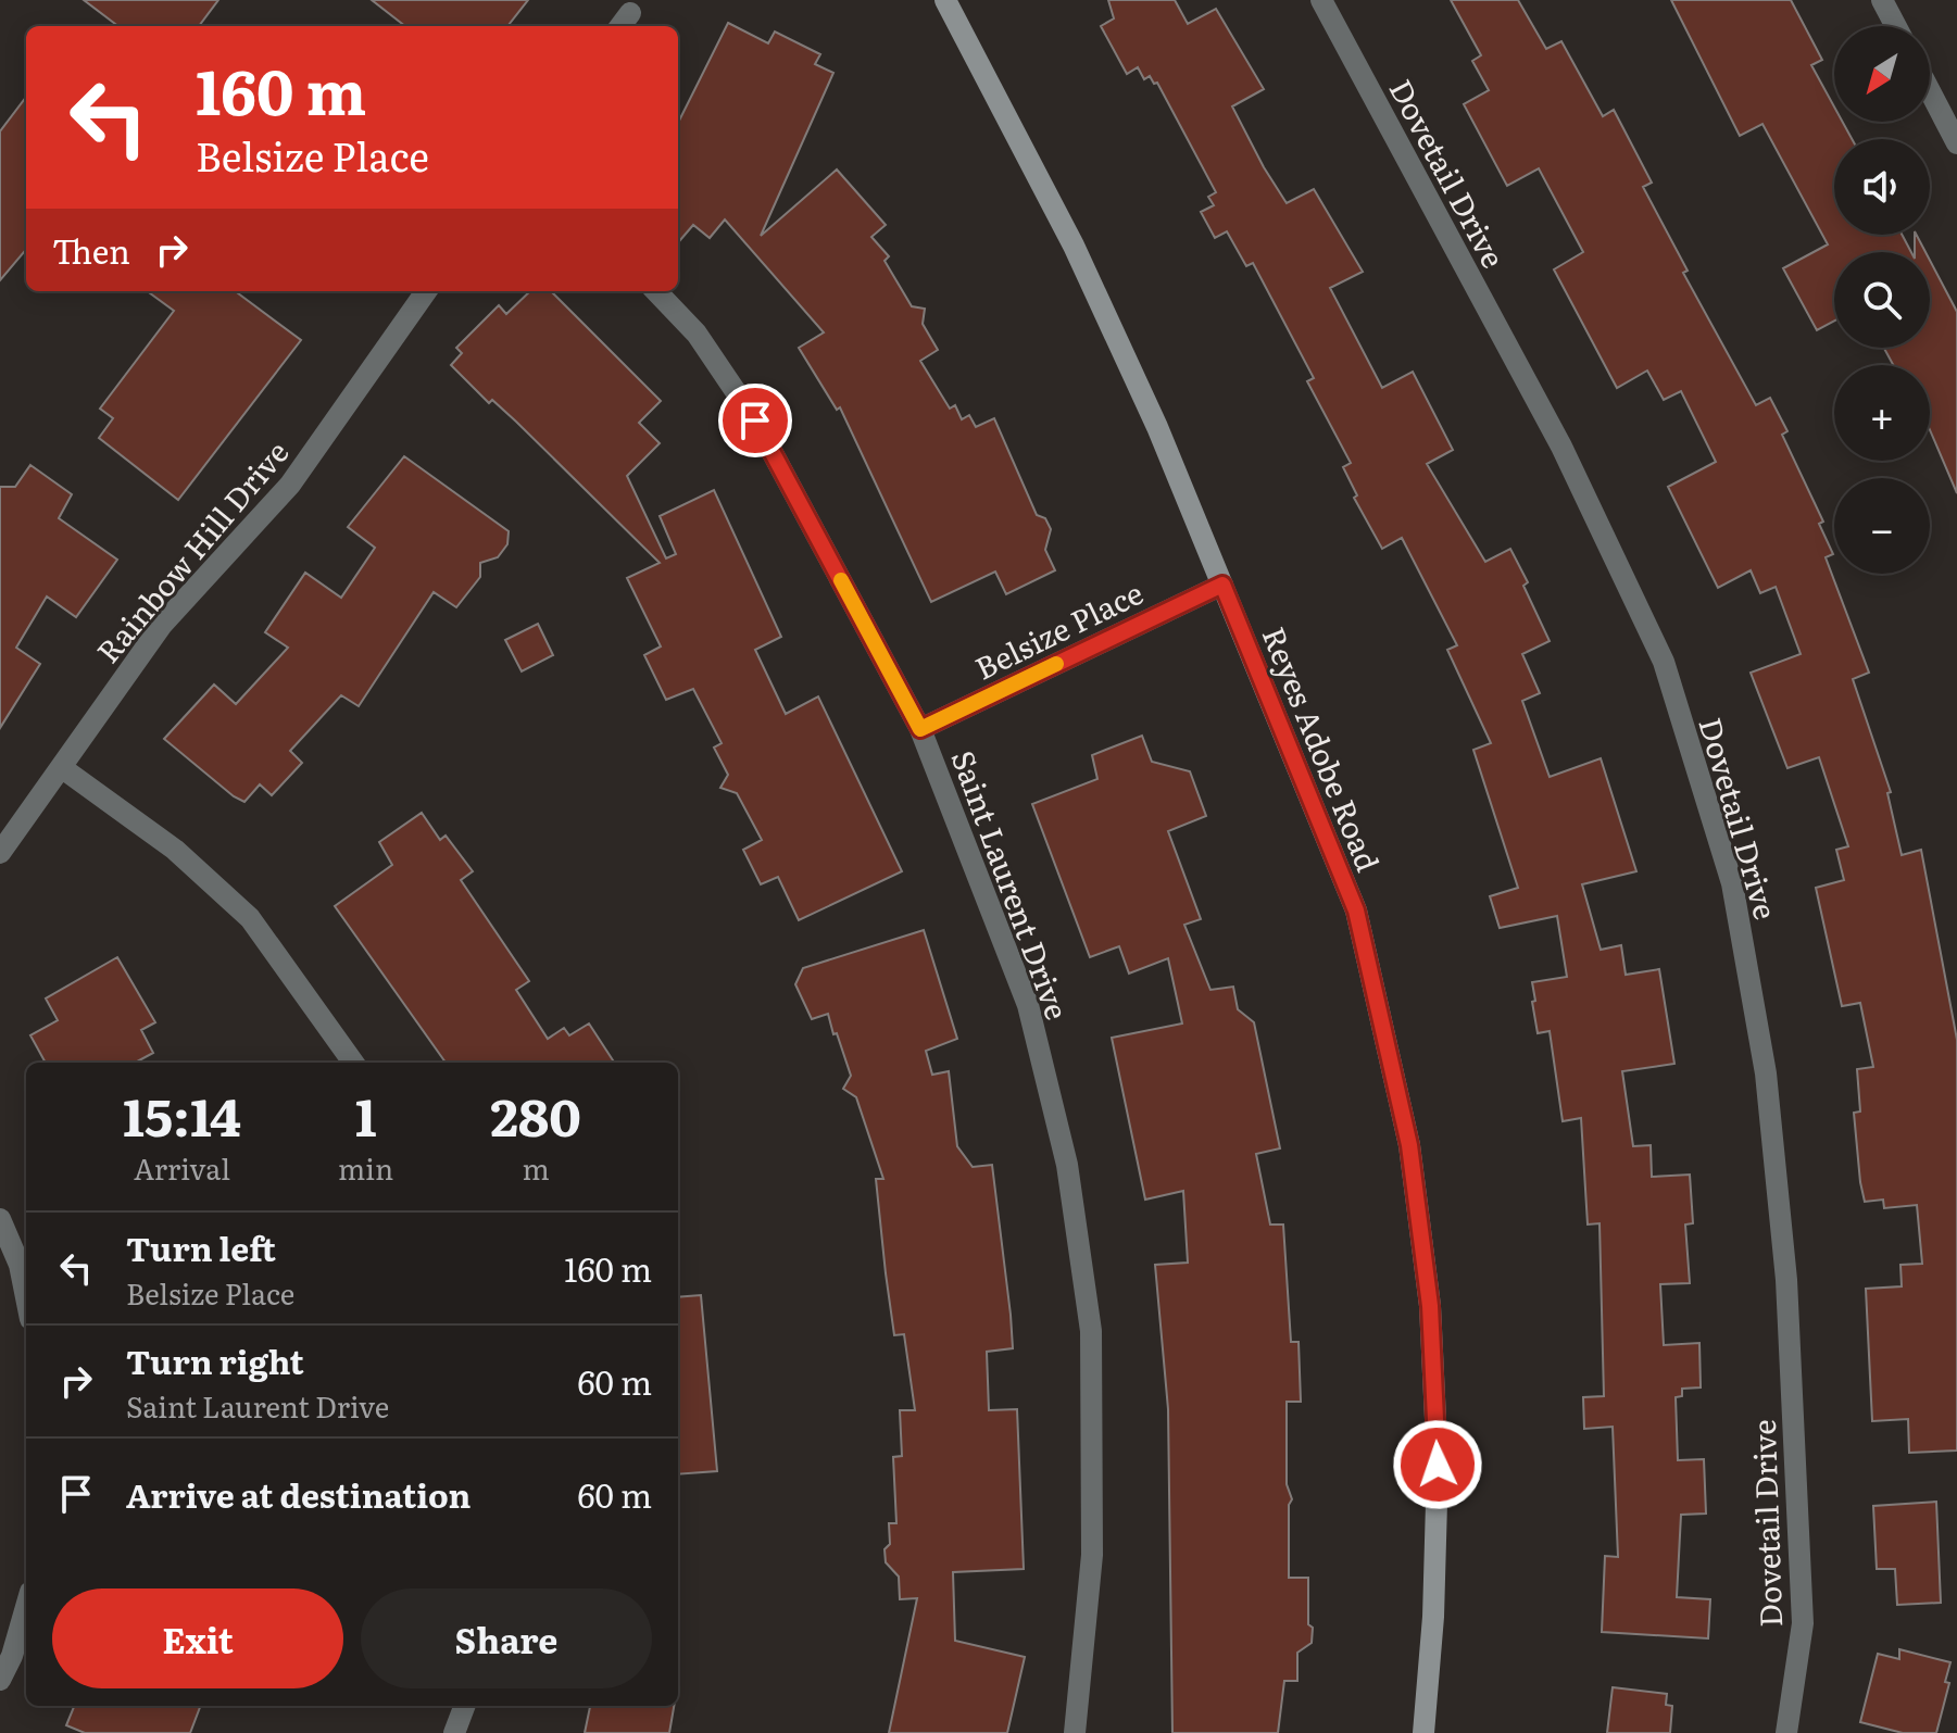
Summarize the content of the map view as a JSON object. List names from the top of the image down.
{
  "streets": {
    "street": [
      "Dovetail Drive",
      "Rainbow Hill Drive",
      "Belsize Place",
      "Reyes Adobe Road",
      "Saint Laurent Drive"
    ]
  },
  "crossings": [
    ["Belsize Place", "Reyes Adobe Road"],
    ["Belsize Place", "Saint Laurent Drive"]
  ],
  "north": "bottom left",
  "page": {
    "map_buttons": ["+", "−"],
    "turn": ["160 m", "Belsize Place"],
    "then": "Then",
    "eta": [
      "15:14",
      "Arrival",
      "1",
      "min",
      "280",
      "m"
    ],
    "list": [
      {
        "name": "Turn left",
        "note": "Belsize Place",
        "value": "160 m"
      },
      {
        "name": "Turn right",
        "note": "Saint Laurent Drive",
        "value": "60 m"
      },
      {
        "name": "Arrive at destination",
        "value": "60 m"
      }
    ],
    "buttons": ["Exit", "Share"]
  }
}
